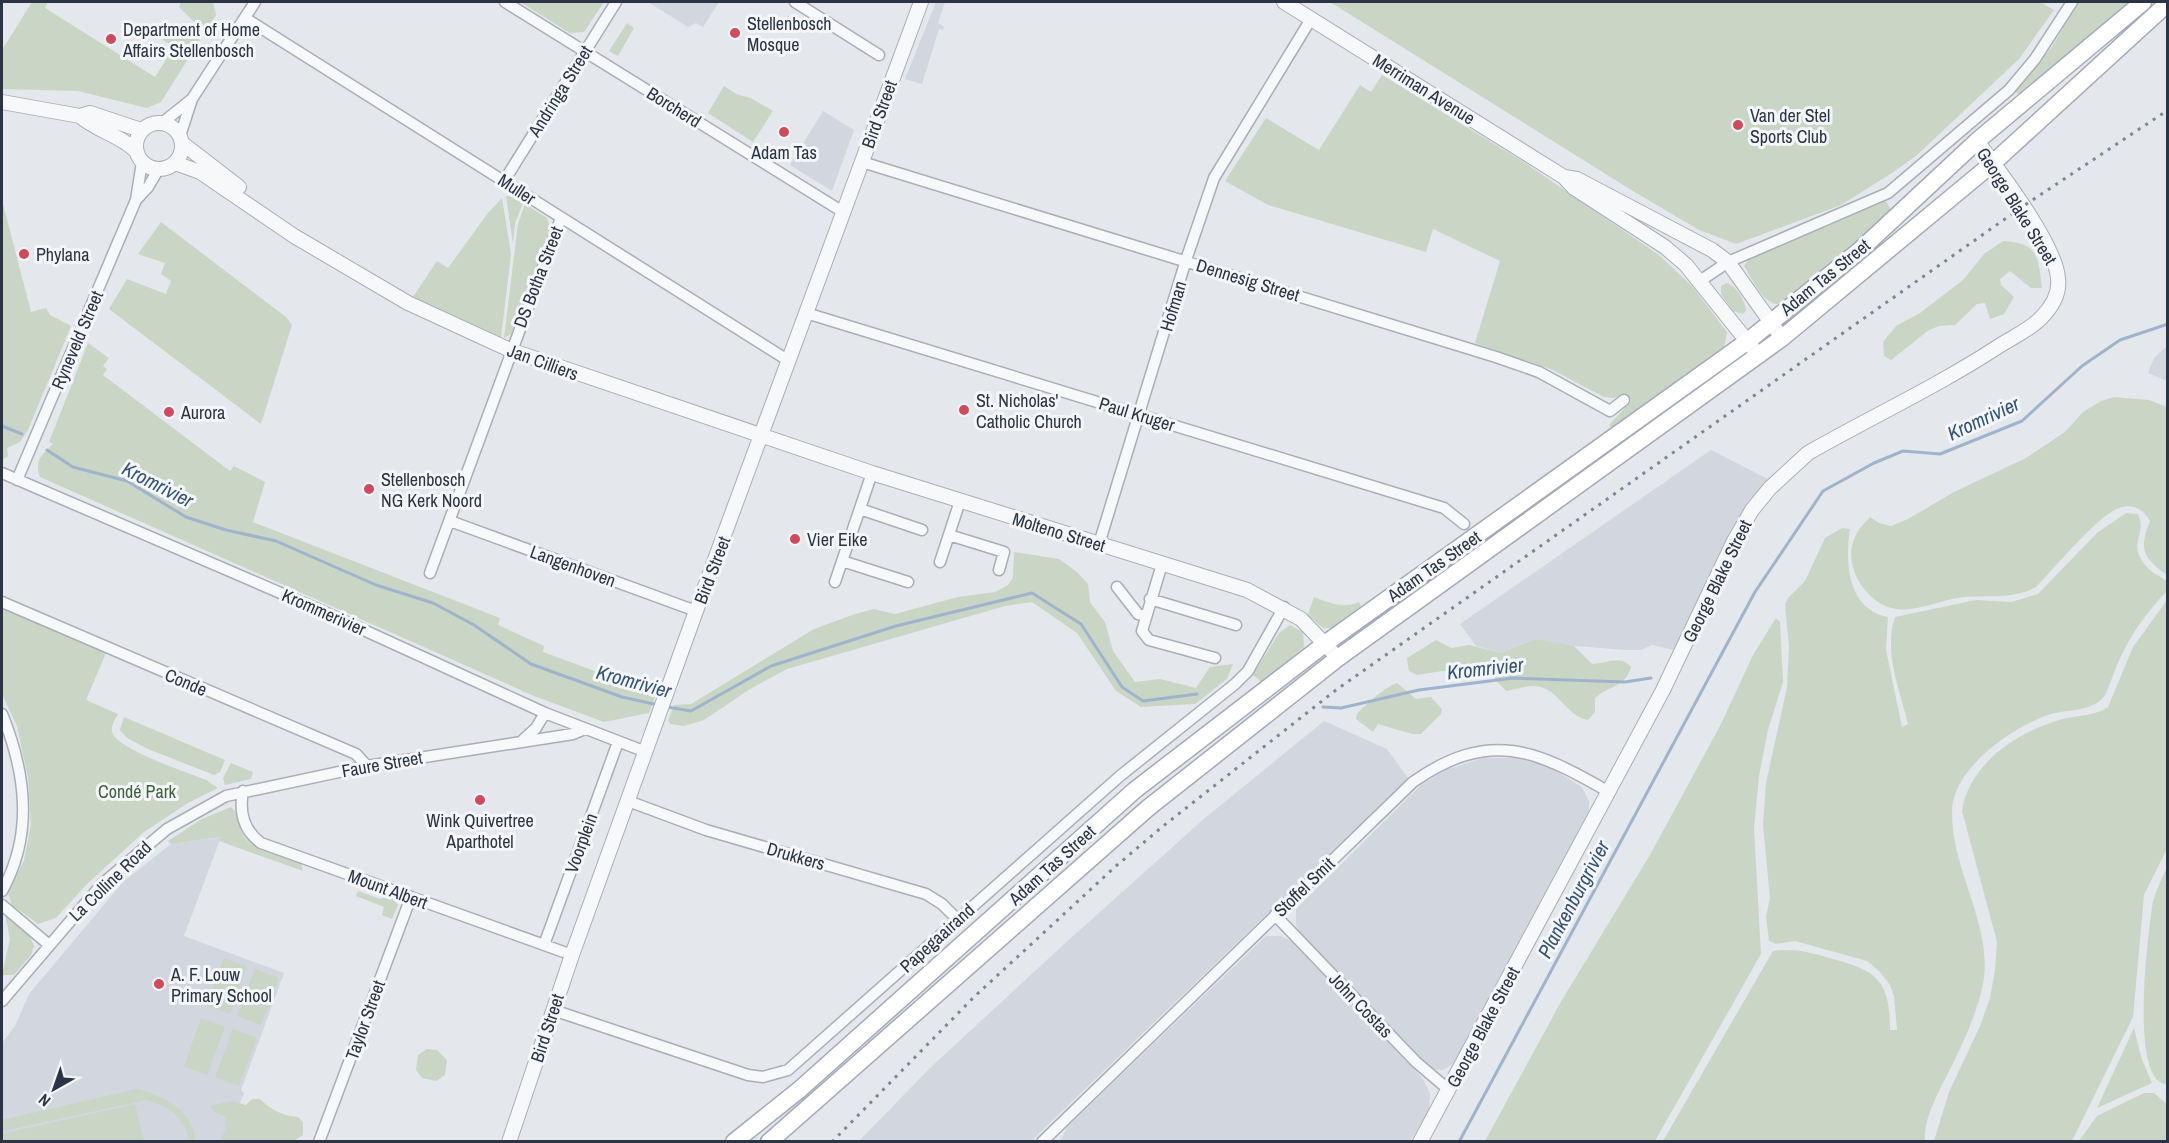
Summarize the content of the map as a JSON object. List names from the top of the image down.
{
  "streets": {
    "main road": ["Adam Tas Street"],
    "street": [
      "Merriman Avenue",
      "Andringa Street",
      "Borcherd",
      "Bird Street",
      "Muller",
      "George Blake Street",
      "DS Botha Street",
      "Dennesig Street",
      "Hofman",
      "Ryneveld Street",
      "Jan Cilliers",
      "Paul Kruger",
      "Molteno Street",
      "Langenhoven",
      "Krommerivier",
      "Conde",
      "Faure Street",
      "Voorplein",
      "Drukkers",
      "La Colline Road",
      "Stoffel Smit",
      "Mount Albert",
      "Papegaairand",
      "John Costas",
      "Taylor Street"
    ]
  },
  "crossings": [
    ["Merriman Avenue", "Adam Tas Street"],
    ["Merriman Avenue", "Hofman"],
    ["Andringa Street", "Borcherd"],
    ["Andringa Street", "Muller"],
    ["Borcherd", "Bird Street"],
    ["Bird Street", "Muller"],
    ["Bird Street", "Dennesig Street"],
    ["Bird Street", "Jan Cilliers"],
    ["Bird Street", "Paul Kruger"],
    ["Bird Street", "Molteno Street"],
    ["Bird Street", "Langenhoven"],
    ["Bird Street", "Krommerivier"],
    ["Bird Street", "Drukkers"],
    ["Bird Street", "Mount Albert"],
    ["Bird Street", "Papegaairand"],
    ["Muller", "DS Botha Street"],
    ["George Blake Street", "Adam Tas Street"],
    ["George Blake Street", "Stoffel Smit"],
    ["George Blake Street", "John Costas"],
    ["DS Botha Street", "Jan Cilliers"],
    ["DS Botha Street", "Langenhoven"],
    ["Adam Tas Street", "Molteno Street"],
    ["Dennesig Street", "Hofman"],
    ["Hofman", "Paul Kruger"],
    ["Hofman", "Molteno Street"],
    ["Ryneveld Street", "Jan Cilliers"],
    ["Ryneveld Street", "Krommerivier"],
    ["Jan Cilliers", "Molteno Street"],
    ["Molteno Street", "Papegaairand"],
    ["Krommerivier", "Faure Street"],
    ["Krommerivier", "Voorplein"],
    ["Conde", "Faure Street"],
    ["Faure Street", "La Colline Road"],
    ["Faure Street", "Mount Albert"],
    ["Voorplein", "Mount Albert"],
    ["Drukkers", "Papegaairand"],
    ["La Colline Road", "Mount Albert"],
    ["Stoffel Smit", "John Costas"],
    ["Mount Albert", "Taylor Street"]
  ],
  "water": ["Kromrivier", "Plankenburgrivier"],
  "parks": ["Condé Park"],
  "places": [
    "Stellenbosch Mosque",
    "Department of Home Affairs Stellenbosch",
    "Van der Stel Sports Club",
    "Adam Tas",
    "Phylana",
    "St. Nicholas' Catholic Church",
    "Aurora",
    "Stellenbosch NG Kerk Noord",
    "Vier Eike",
    "Wink Quivertree Aparthotel",
    "A. F. Louw Primary School"
  ],
  "north": "bottom left"
}
